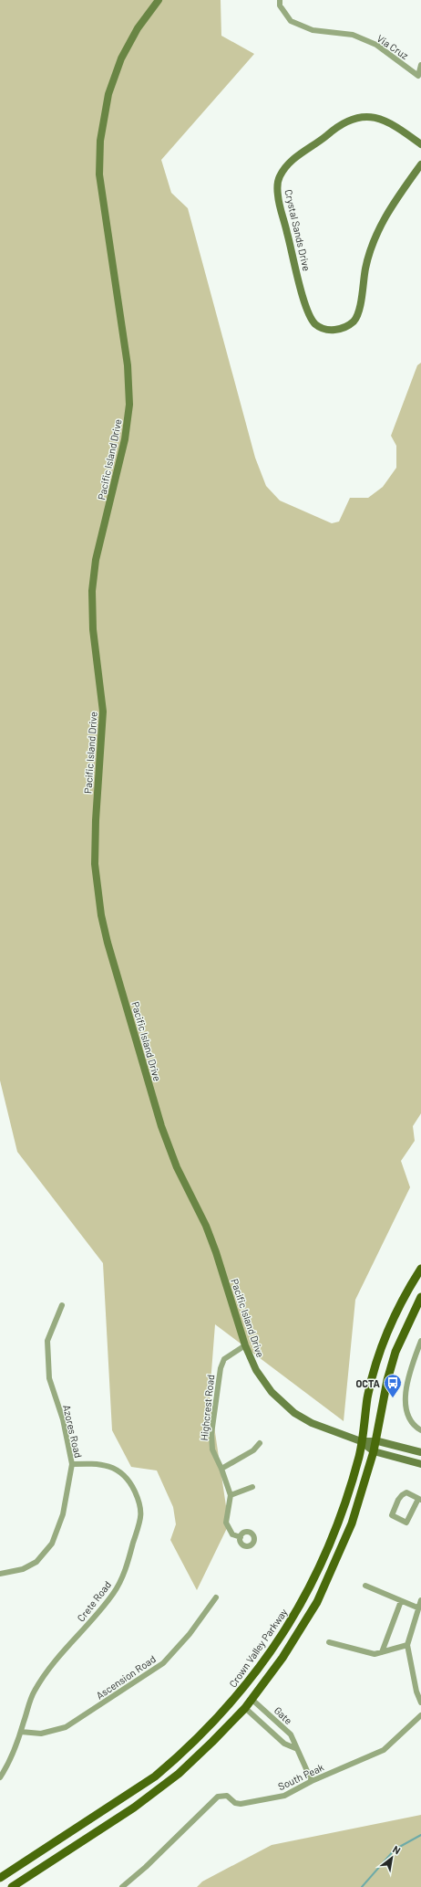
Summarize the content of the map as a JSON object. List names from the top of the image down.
{
  "streets": {
    "main road": ["Crystal Sands Drive", "Pacific Island Drive", "Crown Valley Parkway"],
    "street": [
      "Via Cruz",
      "Highcrest Road",
      "Azores Road",
      "Crete Road",
      "Ascension Road",
      "Gate",
      "South Peak"
    ]
  },
  "crossings": [
    ["Pacific Island Drive", "Highcrest Road"],
    ["Pacific Island Drive", "Crown Valley Parkway"],
    ["Azores Road", "Crete Road"],
    ["Crete Road", "Ascension Road"],
    ["Gate", "South Peak"]
  ],
  "places": {
    "bus stop": ["OCTA"]
  },
  "north": "top right"
}
